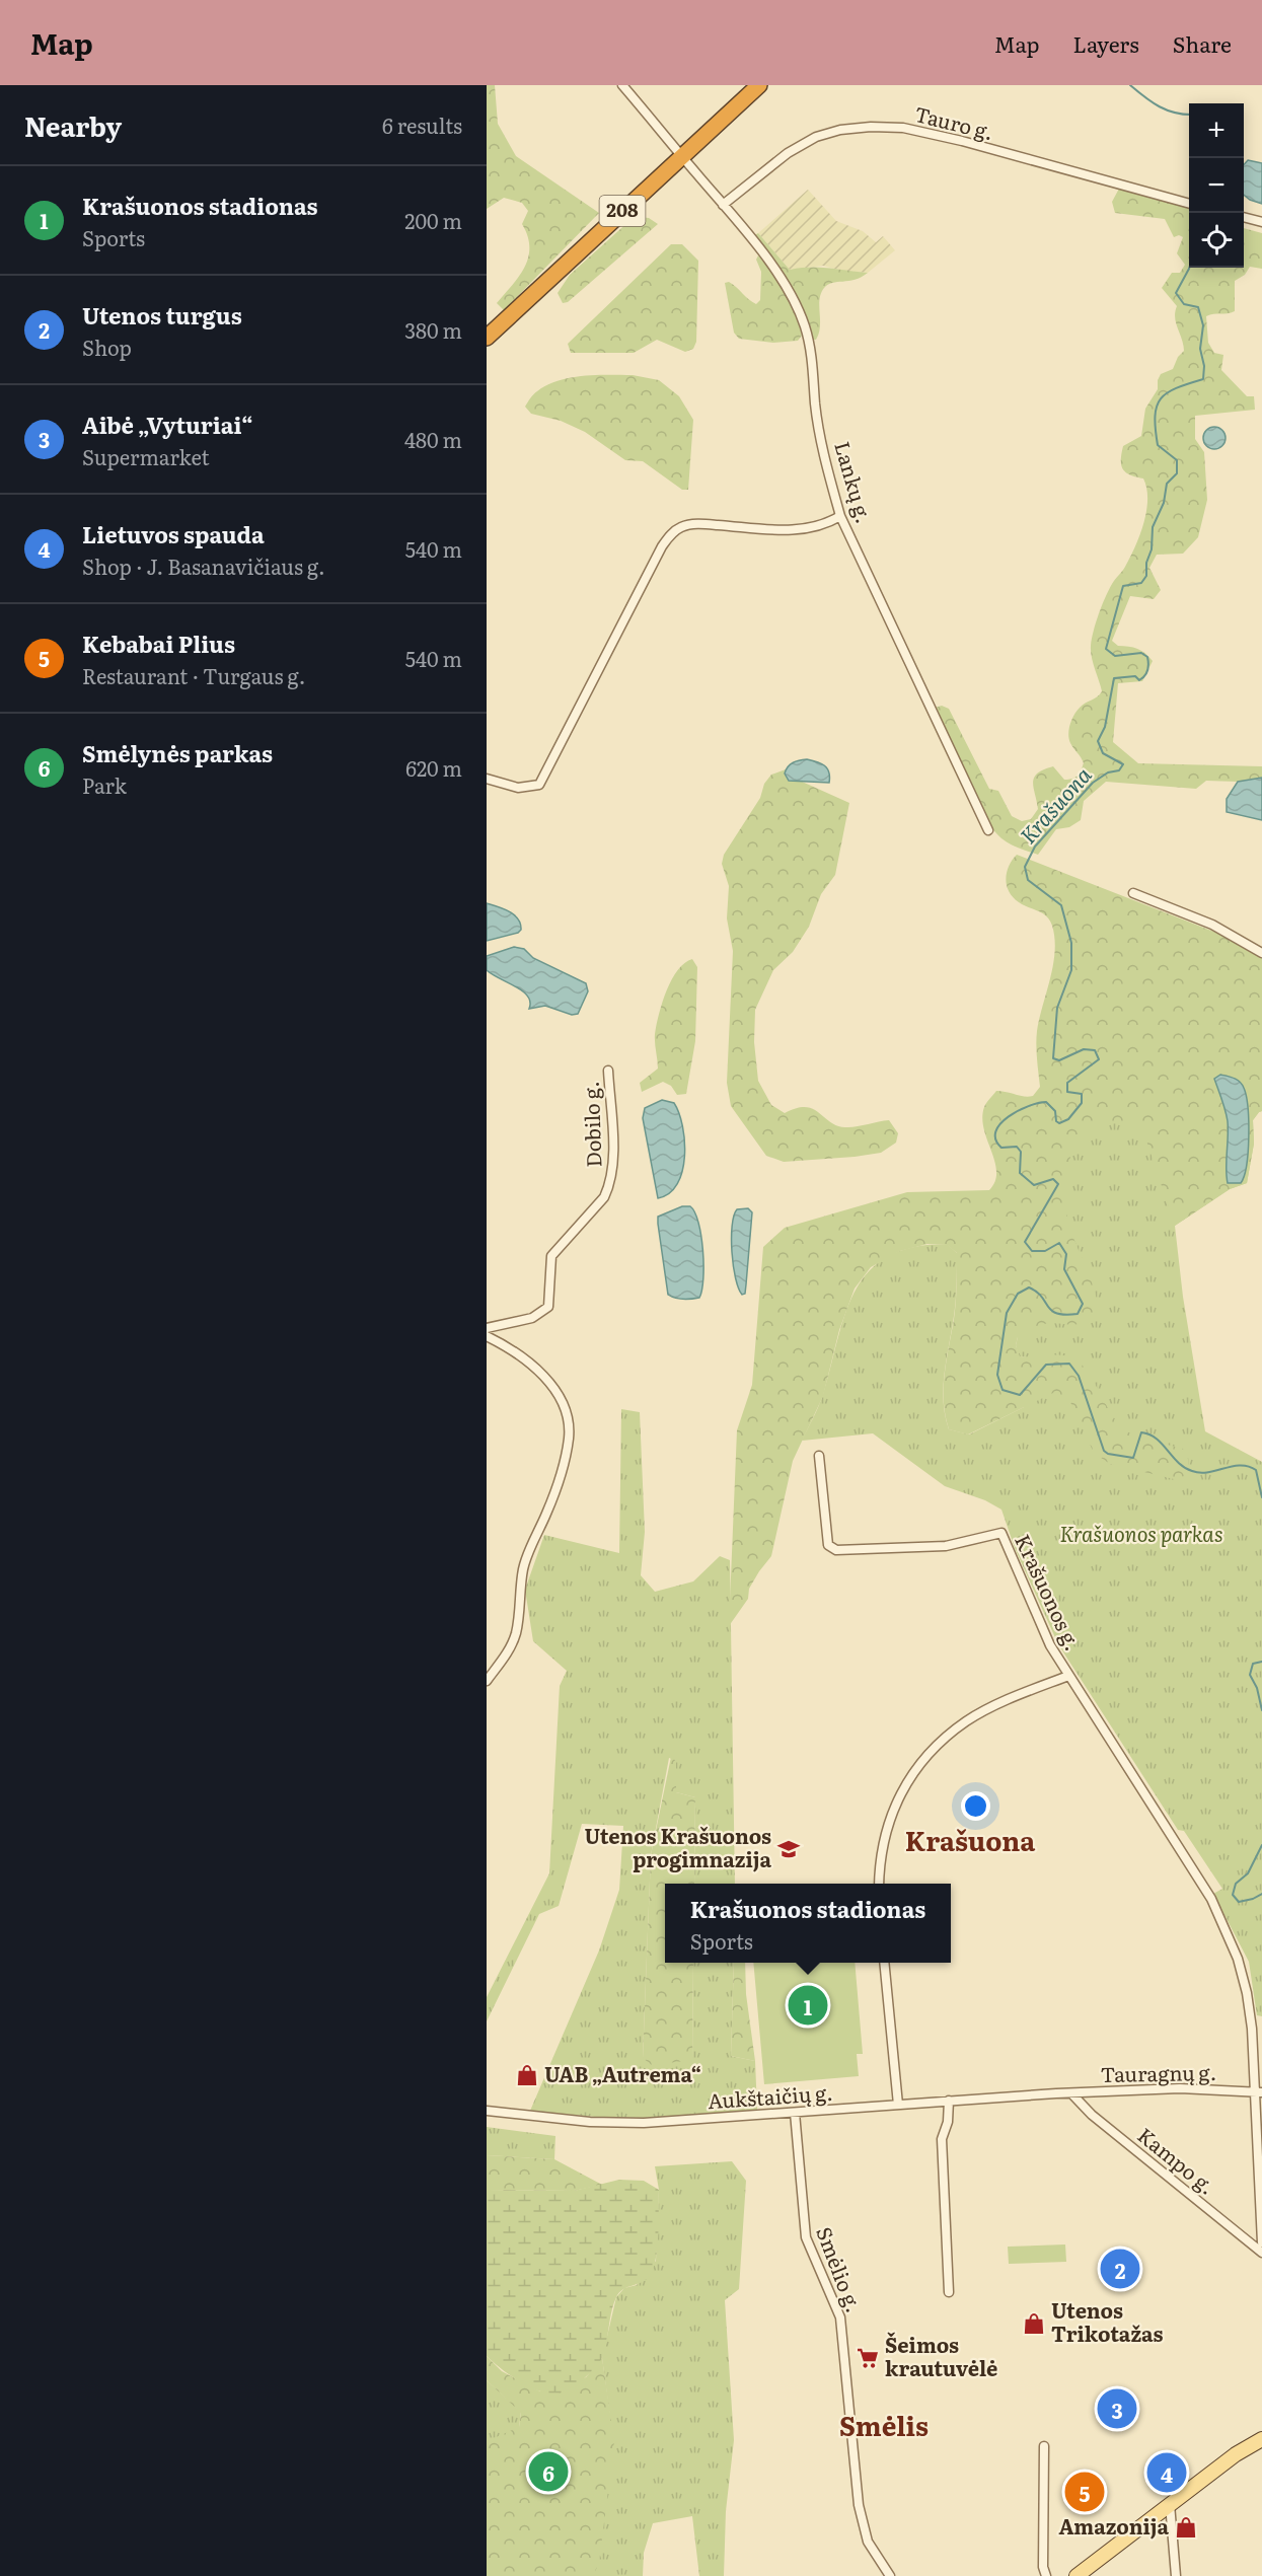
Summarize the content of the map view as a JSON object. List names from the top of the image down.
{
  "streets": {
    "highway": ["208"],
    "street": [
      "Tauro g.",
      "Lankų g.",
      "Dobilo g.",
      "Krašuonos g.",
      "Tauragnų g.",
      "Aukštaičių g.",
      "Kampo g.",
      "Smėlio g."
    ]
  },
  "crossings": [
    ["Tauro g.", "Lankų g."],
    ["208", "Lankų g."],
    ["Tauragnų g.", "Aukštaičių g."],
    ["Tauragnų g.", "Kampo g."],
    ["Aukštaičių g.", "Smėlio g."]
  ],
  "districts": ["Krašuona", "Smėlis"],
  "water": ["Krašuona"],
  "parks": ["Krašuonos parkas"],
  "places": {
    "school or university": ["Utenos Krašuonos progimnazija"],
    "shop": ["UAB „Autrema“", "Utenos Trikotažas", "Amazonija"],
    "supermarket": ["Šeimos krautuvėlė"]
  },
  "page": {
    "header": "Map",
    "nav": ["Map", "Layers", "Share"],
    "heading": ["Nearby", "6 results"],
    "map_buttons": ["+", "−"],
    "list": [
      {
        "mark": "1",
        "name": "Krašuonos stadionas",
        "note": "Sports",
        "value": "200 m"
      },
      {
        "mark": "2",
        "name": "Utenos turgus",
        "note": "Shop",
        "value": "380 m"
      },
      {
        "mark": "3",
        "name": "Aibė „Vyturiai“",
        "note": "Supermarket",
        "value": "480 m"
      },
      {
        "mark": "4",
        "name": "Lietuvos spauda",
        "note": "Shop · J. Basanavičiaus g.",
        "value": "540 m"
      },
      {
        "mark": "5",
        "name": "Kebabai Plius",
        "note": "Restaurant · Turgaus g.",
        "value": "540 m"
      },
      {
        "mark": "6",
        "name": "Smėlynės parkas",
        "note": "Park",
        "value": "620 m"
      }
    ],
    "popup": ["Krašuonos stadionas", "Sports"],
    "pins": [
      "1",
      "2",
      "3",
      "6",
      "4",
      "5"
    ]
  }
}
